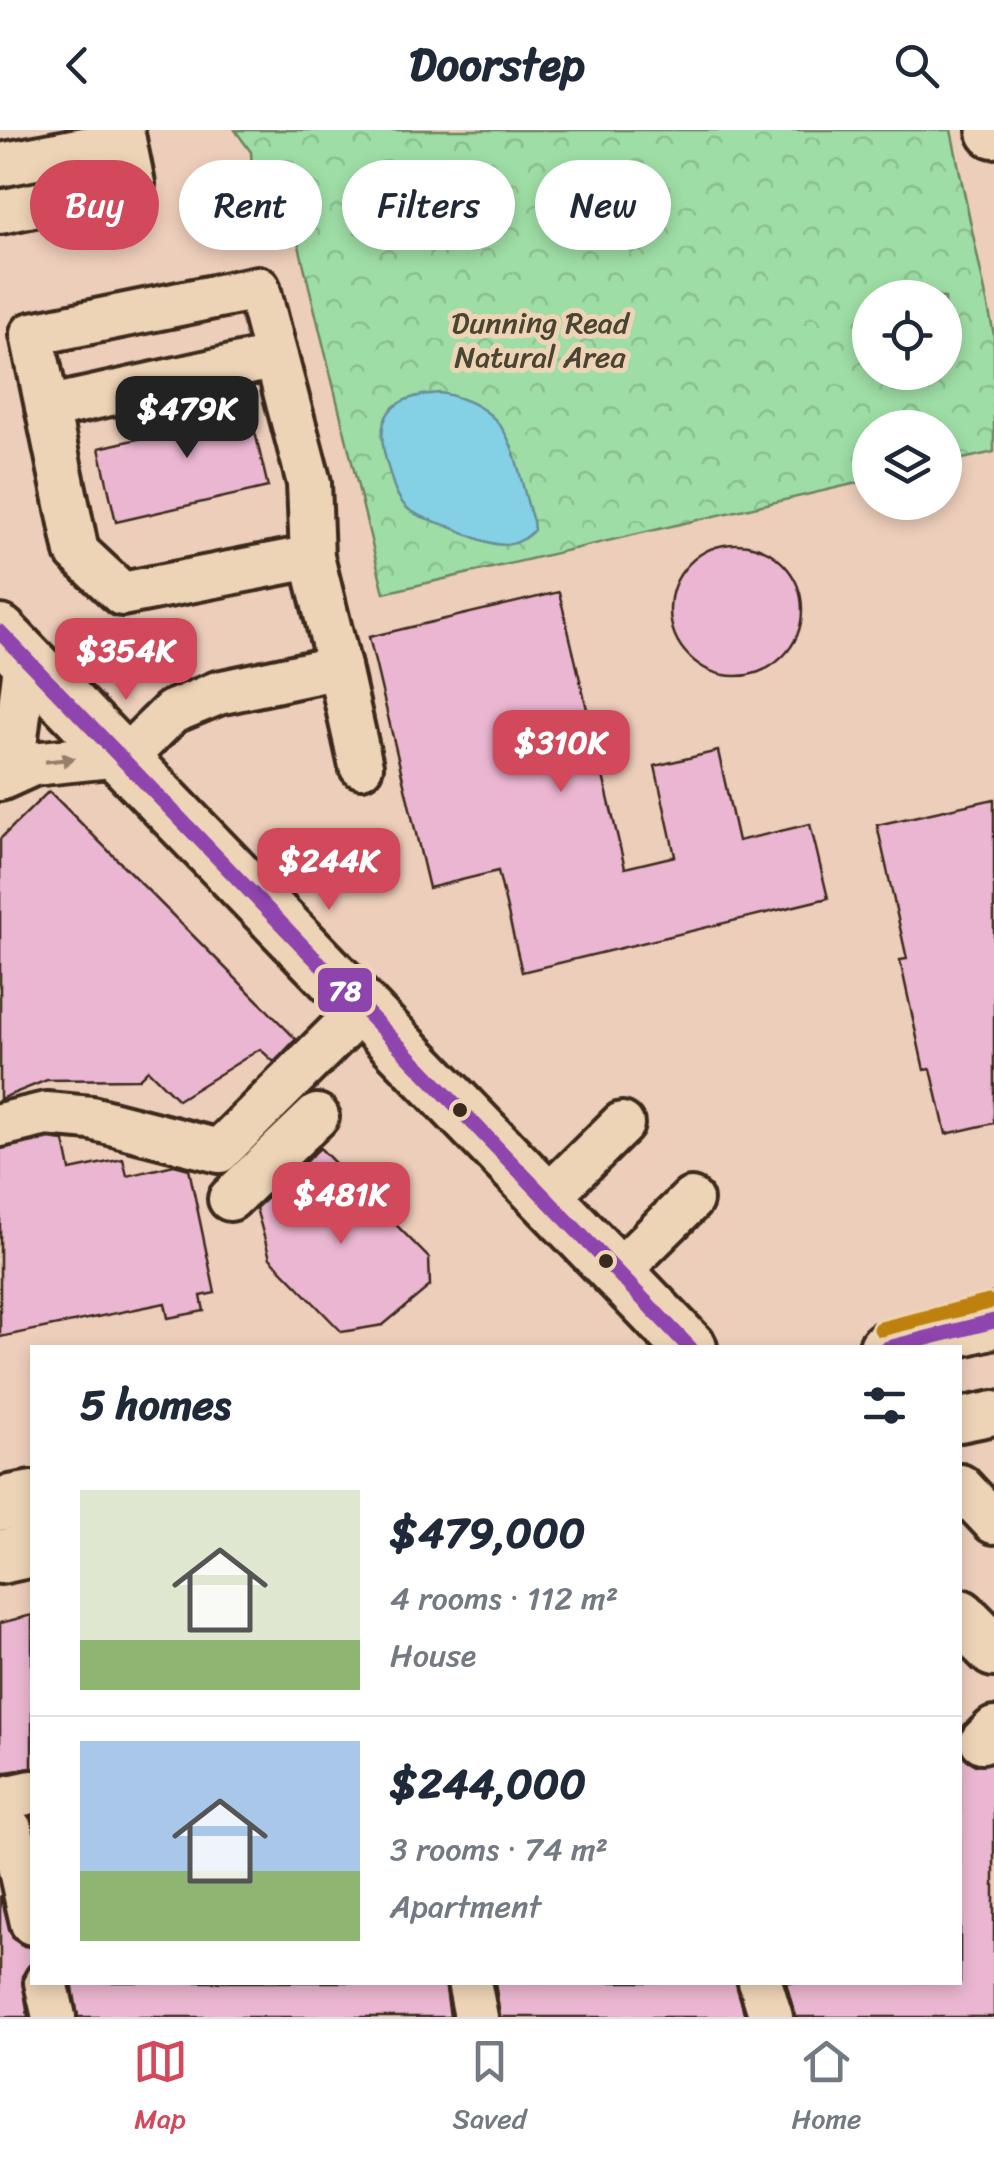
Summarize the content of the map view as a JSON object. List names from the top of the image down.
{
  "parks": ["Dunning Read Natural Area"],
  "lines": ["transit line 78"],
  "page": {
    "header": "Doorstep",
    "chip": [
      "Buy",
      "Rent",
      "Filters",
      "New"
    ],
    "price": [
      "$479K",
      "$354K",
      "$310K",
      "$244K",
      "$481K"
    ],
    "heading": "5 homes",
    "list": [
      {
        "name": "$479,000",
        "note": "4 rooms · 112 m² · House"
      },
      {
        "name": "$244,000",
        "note": "3 rooms · 74 m² · Apartment"
      }
    ],
    "tabs": ["Map", "Saved", "Home"]
  }
}
